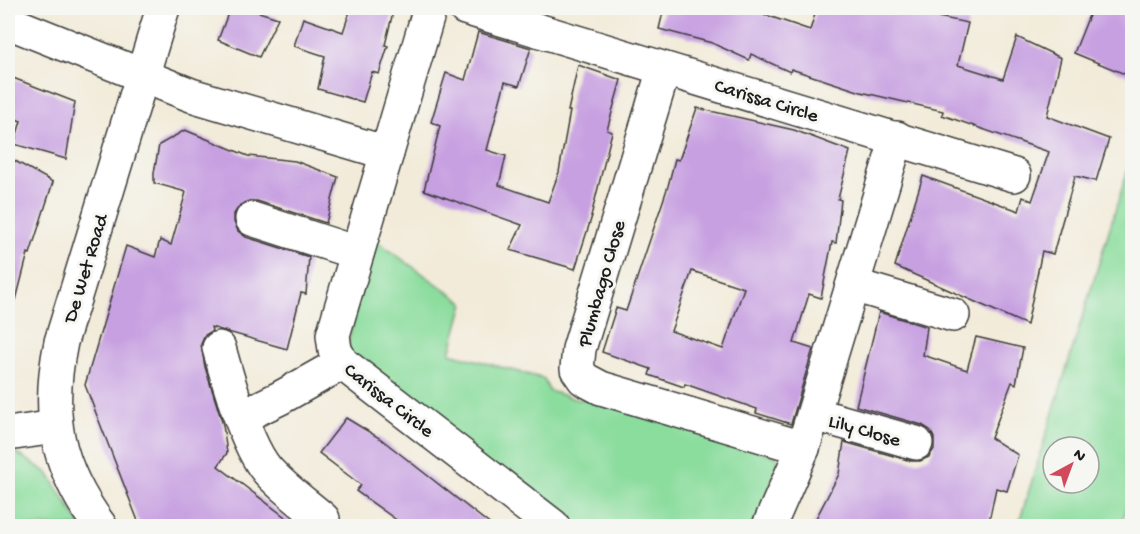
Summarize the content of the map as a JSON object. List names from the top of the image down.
{
  "streets": {
    "street": [
      "Carissa Circle",
      "De Wet Road",
      "Plumbago Close",
      "Lily Close"
    ]
  },
  "crossings": [
    ["Carissa Circle", "Plumbago Close"]
  ],
  "north": "top right"
}
